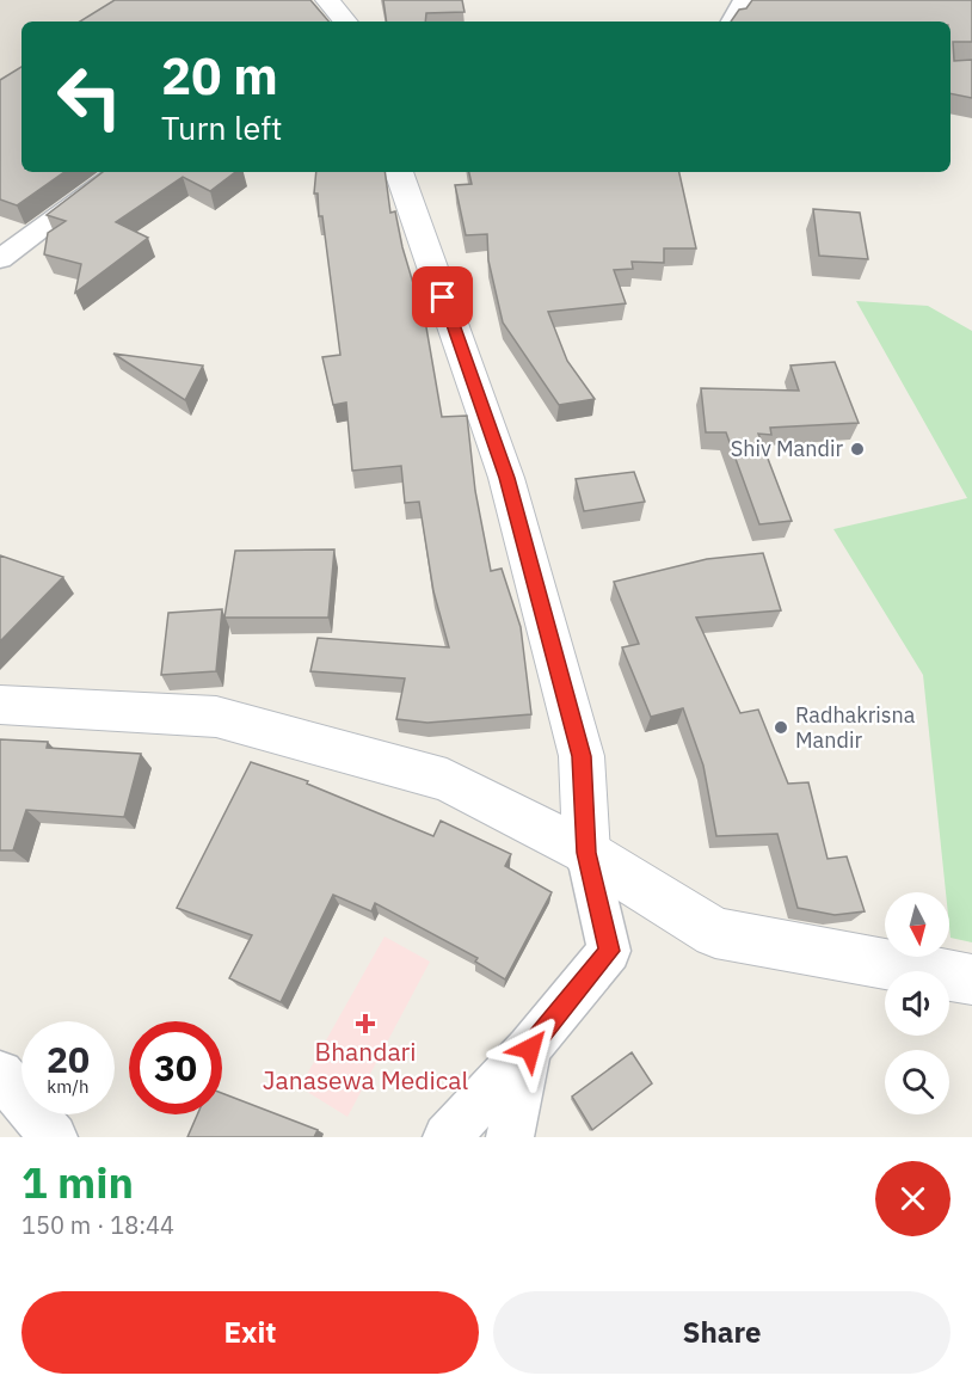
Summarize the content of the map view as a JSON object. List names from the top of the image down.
{
  "places": {
    "other": ["Shiv Mandir", "Radhakrisna Mandir"],
    "health": ["Bhandari Janasewa Medical"]
  },
  "north": "bottom",
  "page": {
    "turn": ["20 m", "Turn left"],
    "speed": "20 km/h",
    "limit": "30",
    "heading": ["1 min", "150 m · 18:44"],
    "buttons": ["Exit", "Share"]
  }
}
